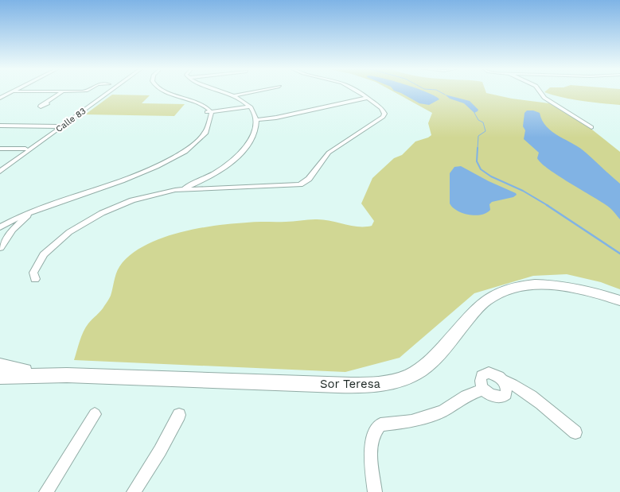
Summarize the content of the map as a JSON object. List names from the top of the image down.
{
  "streets": {
    "street": ["Calle 83", "Sor Teresa"]
  }
}
